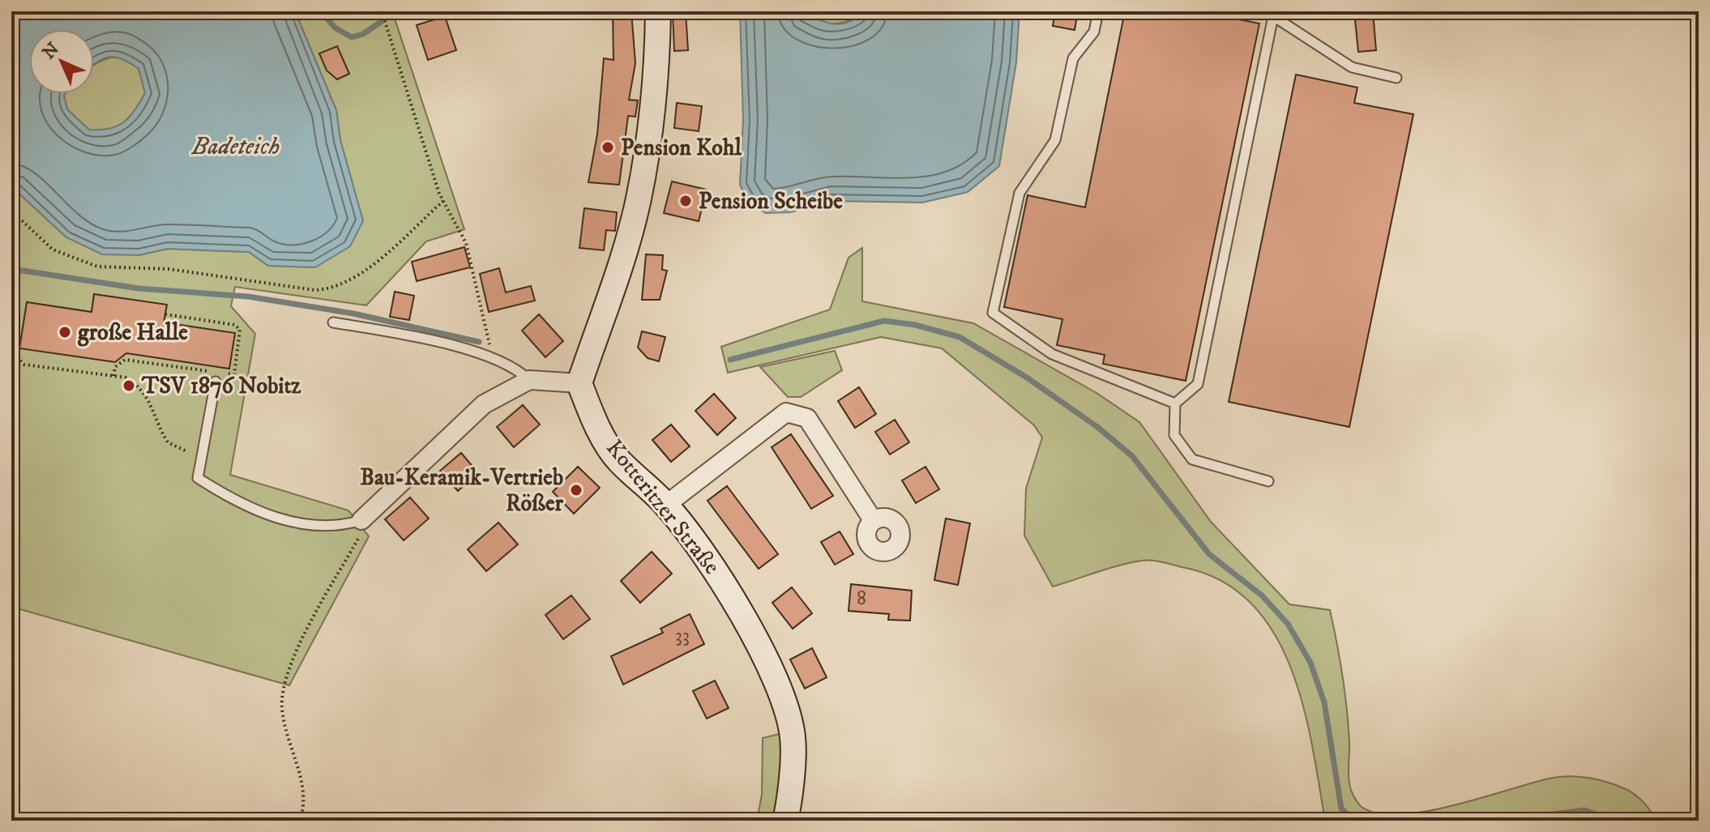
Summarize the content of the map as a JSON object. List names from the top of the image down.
{
  "streets": {
    "street": ["Kotteritzer Straße"]
  },
  "water": ["Badeteich"],
  "places": [
    "Pension Kohl",
    "Pension Scheibe",
    "große Halle",
    "TSV 1876 Nobitz",
    "Bau-Keramik-Vertrieb Rößer"
  ],
  "house_numbers": ["8", "33"],
  "north": "top left"
}
